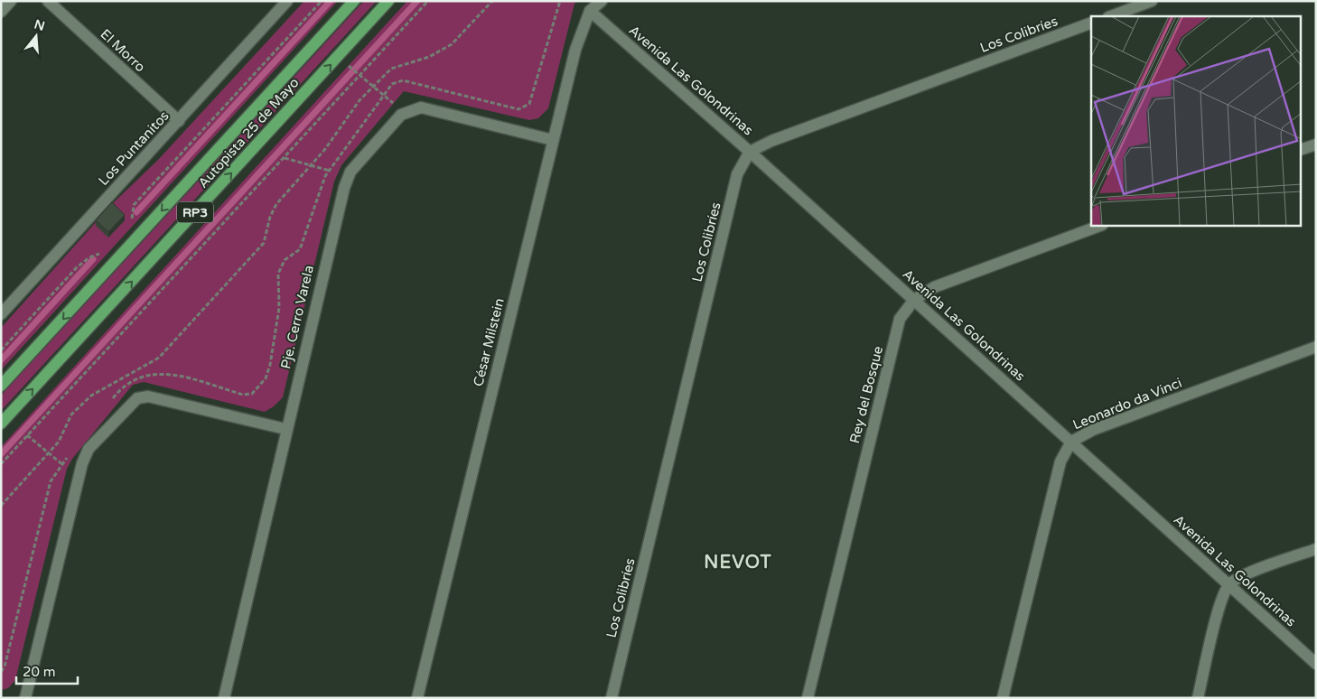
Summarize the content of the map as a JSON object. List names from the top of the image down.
{
  "streets": {
    "main road": ["Autopista 25 de Mayo", "RP3"],
    "street": [
      "Los Colibríes",
      "El Morro",
      "Avenida Las Golondrinas",
      "Los Puntanitos",
      "Pje. Cerro Varela",
      "César Milstein",
      "Rey del Bosque",
      "Leonardo da Vinci"
    ]
  },
  "crossings": [
    ["Los Colibríes", "Avenida Las Golondrinas"],
    ["El Morro", "Los Puntanitos"],
    ["Avenida Las Golondrinas", "César Milstein"],
    ["Avenida Las Golondrinas", "Rey del Bosque"],
    ["Avenida Las Golondrinas", "Leonardo da Vinci"]
  ],
  "districts": ["NEVOT"],
  "scale_bar": "20 m",
  "north": "top"
}
